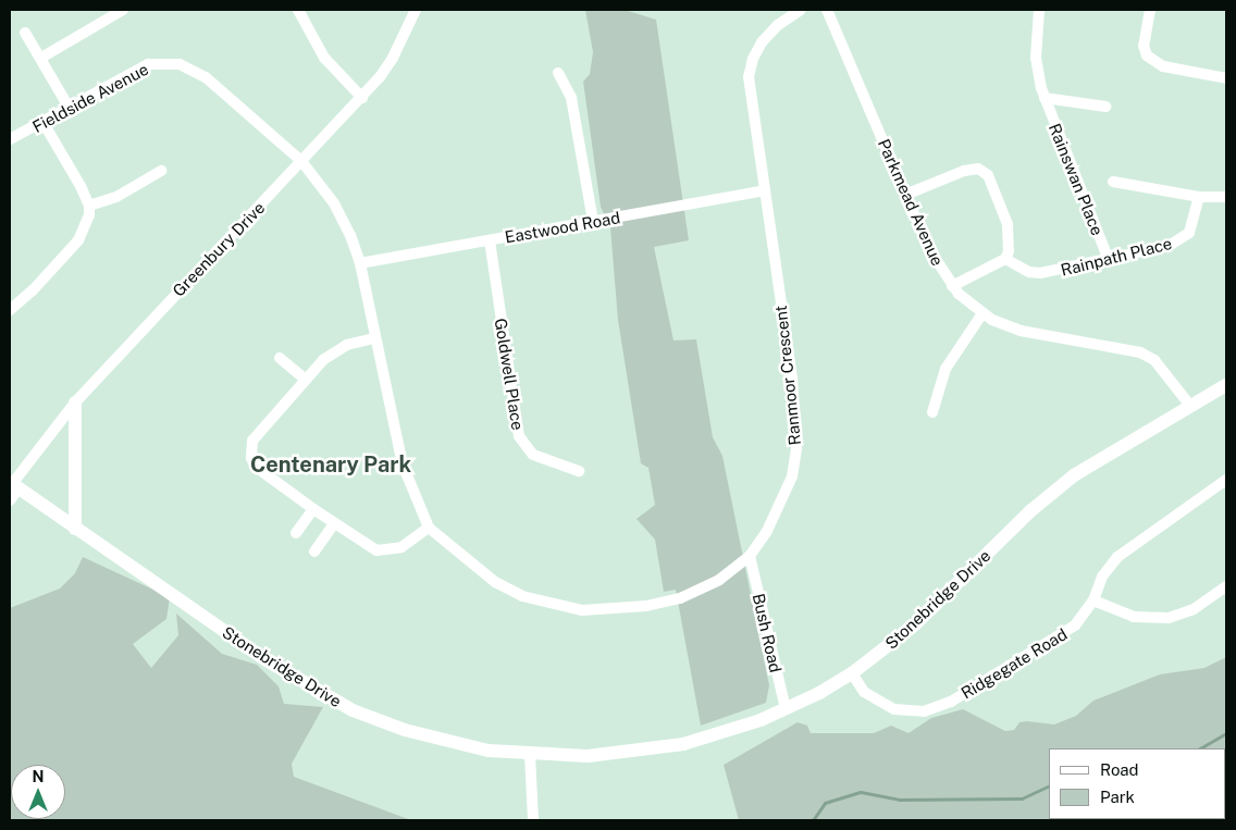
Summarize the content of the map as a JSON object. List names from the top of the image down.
{
  "streets": {
    "street": [
      "Fieldside Avenue",
      "Rainswan Place",
      "Parkmead Avenue",
      "Eastwood Road",
      "Greenbury Drive",
      "Rainpath Place",
      "Goldwell Place",
      "Ranmoor Crescent",
      "Stonebridge Drive",
      "Bush Road",
      "Ridgegate Road"
    ]
  },
  "crossings": [
    ["Fieldside Avenue", "Greenbury Drive"],
    ["Fieldside Avenue", "Ranmoor Crescent"],
    ["Rainswan Place", "Rainpath Place"],
    ["Parkmead Avenue", "Stonebridge Drive"],
    ["Eastwood Road", "Goldwell Place"],
    ["Eastwood Road", "Ranmoor Crescent"],
    ["Greenbury Drive", "Ranmoor Crescent"],
    ["Greenbury Drive", "Stonebridge Drive"],
    ["Ranmoor Crescent", "Bush Road"],
    ["Stonebridge Drive", "Bush Road"],
    ["Stonebridge Drive", "Ridgegate Road"]
  ],
  "districts": ["Centenary Park"],
  "legend": ["Road", "Park"],
  "north": "top"
}
